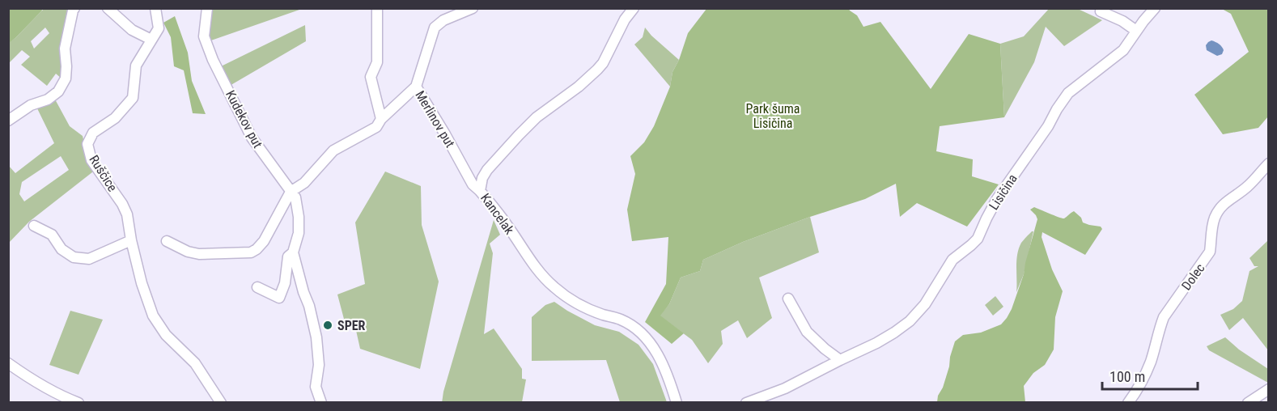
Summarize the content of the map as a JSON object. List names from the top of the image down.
{
  "streets": {
    "street": [
      "Kudekov put",
      "Merlinov put",
      "Ruščice",
      "Lisičina",
      "Kancelak",
      "Dolec"
    ]
  },
  "crossings": [
    ["Kudekov put", "Merlinov put"],
    ["Merlinov put", "Kancelak"]
  ],
  "parks": ["Park šuma Lisičina"],
  "places": ["SPER"],
  "scale_bar": "100 m"
}
